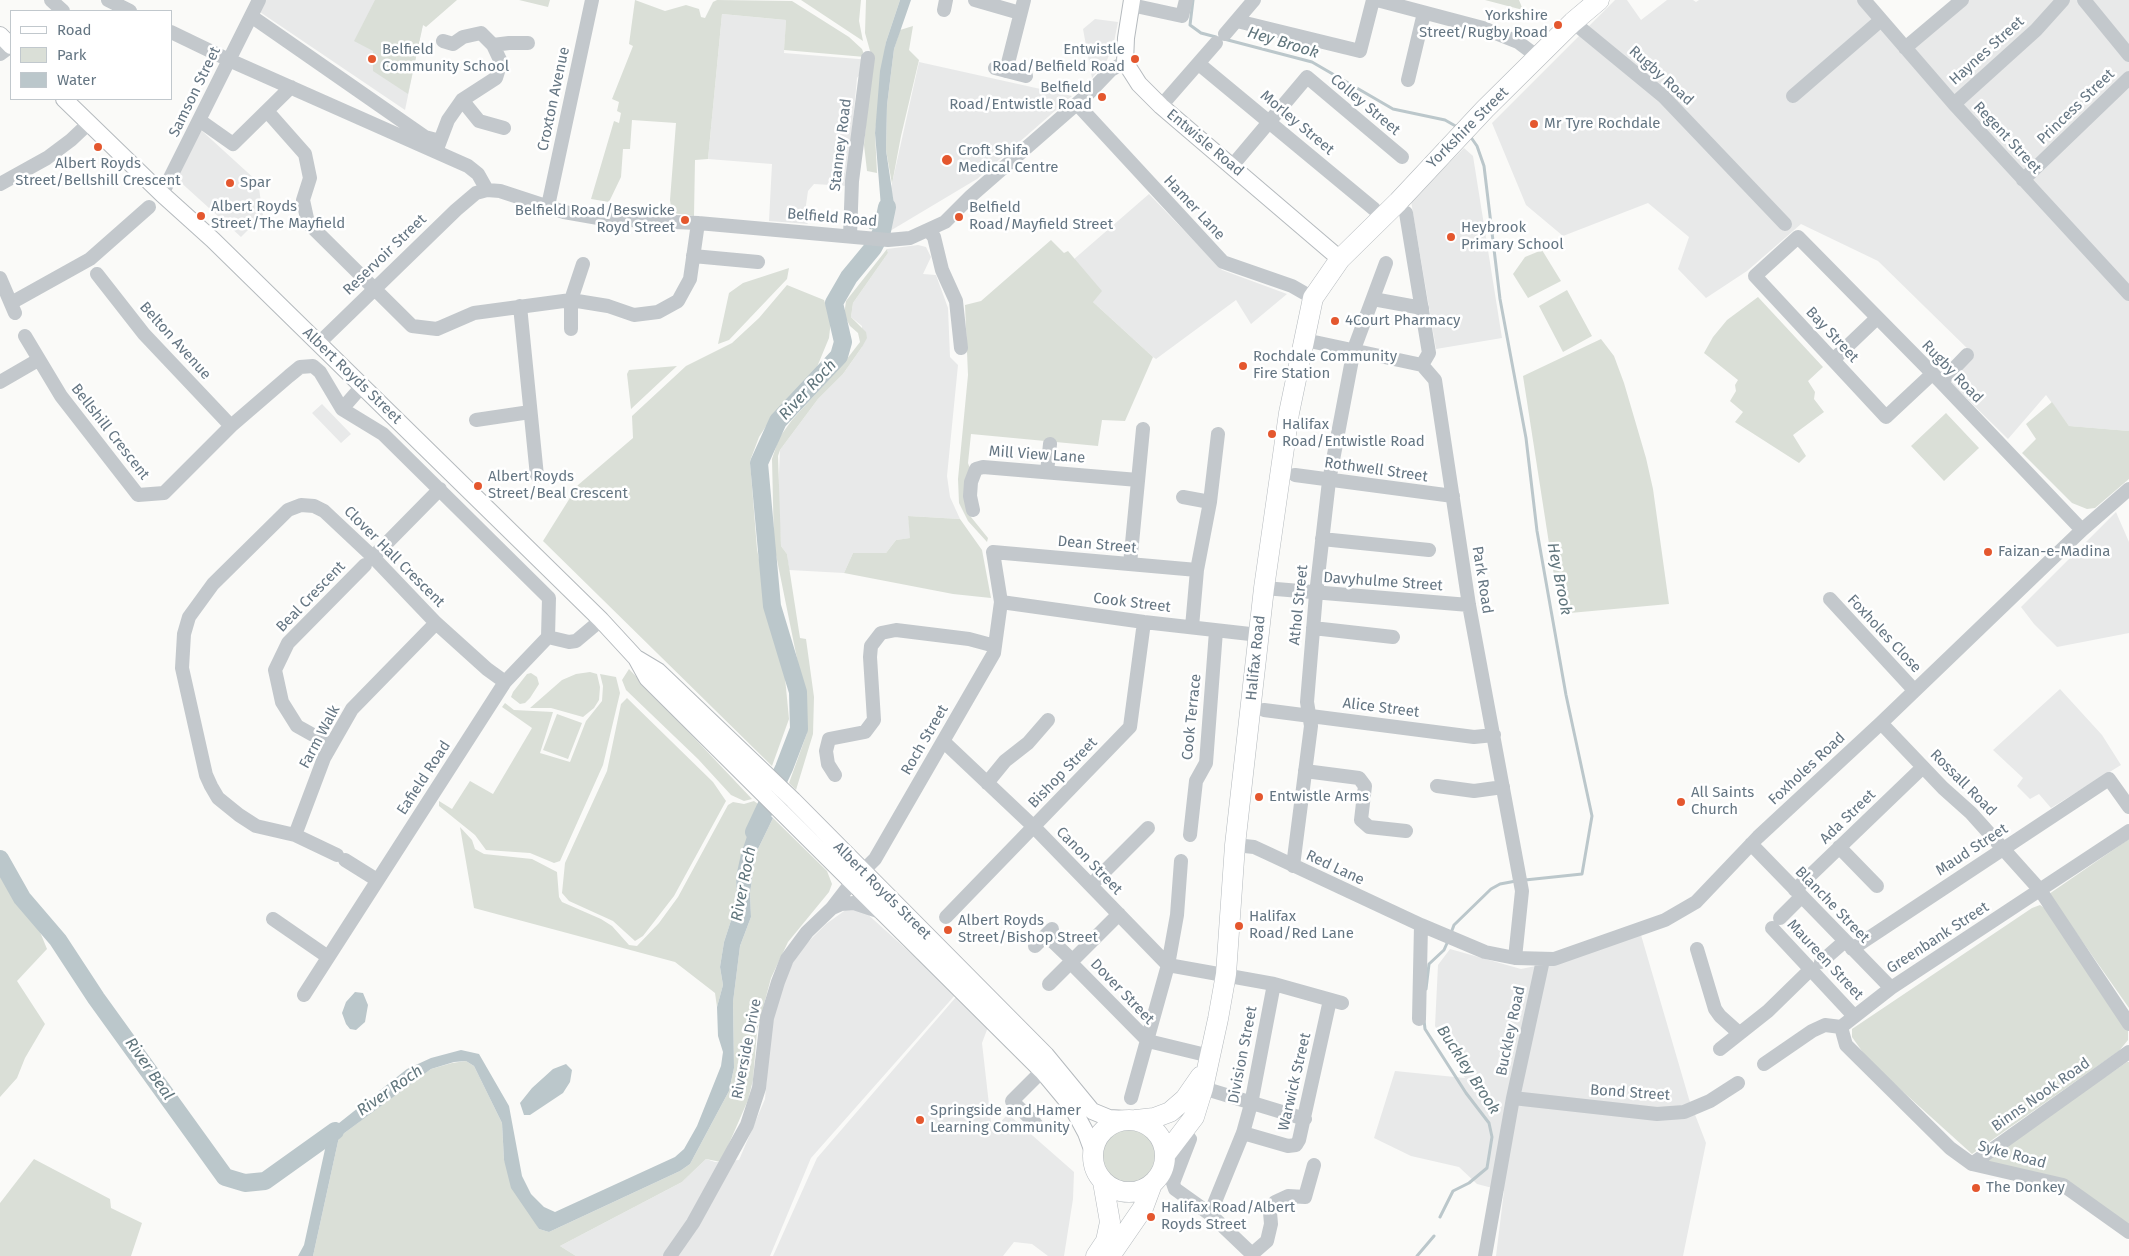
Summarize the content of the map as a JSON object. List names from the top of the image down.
{
  "streets": {
    "highway": ["Yorkshire Street", "Halifax Road"],
    "main road": ["Entwisle Road", "Albert Royds Street"],
    "street": [
      "Haynes Street",
      "Rugby Road",
      "Samson Street",
      "Croxton Avenue",
      "Colley Street",
      "Princess Street",
      "Morley Street",
      "Regent Street",
      "Stanney Road",
      "Hamer Lane",
      "Belfield Road",
      "Reservoir Street",
      "Bay Street",
      "Belton Avenue",
      "Bellshill Crescent",
      "Mill View Lane",
      "Rothwell Street",
      "Dean Street",
      "Clover Hall Crescent",
      "Park Road",
      "Davyhulme Street",
      "Beal Crescent",
      "Cook Street",
      "Athol Street",
      "Foxholes Close",
      "Alice Street",
      "Cook Terrace",
      "Farm Walk",
      "Roch Street",
      "Foxholes Road",
      "Bishop Street",
      "Eafield Road",
      "Rossall Road",
      "Ada Street",
      "Maud Street",
      "Canon Street",
      "Red Lane",
      "Blanche Street",
      "Greenbank Street",
      "Maureen Street",
      "Dover Street",
      "Buckley Road",
      "Riverside Drive",
      "Division Street",
      "Warwick Street",
      "Bond Street",
      "Binns Nook Road",
      "Syke Road"
    ]
  },
  "crossings": [
    ["Haynes Street", "Regent Street"],
    ["Rugby Road", "Yorkshire Street"],
    ["Rugby Road", "Bay Street"],
    ["Rugby Road", "Foxholes Road"],
    ["Samson Street", "Albert Royds Street"],
    ["Croxton Avenue", "Belfield Road"],
    ["Colley Street", "Morley Street"],
    ["Princess Street", "Regent Street"],
    ["Yorkshire Street", "Entwisle Road"],
    ["Yorkshire Street", "Halifax Road"],
    ["Entwisle Road", "Belfield Road"],
    ["Entwisle Road", "Halifax Road"],
    ["Stanney Road", "Belfield Road"],
    ["Hamer Lane", "Belfield Road"],
    ["Hamer Lane", "Halifax Road"],
    ["Belfield Road", "Reservoir Street"],
    ["Reservoir Street", "Albert Royds Street"],
    ["Belton Avenue", "Bellshill Crescent"],
    ["Albert Royds Street", "Bellshill Crescent"],
    ["Albert Royds Street", "Beal Crescent"],
    ["Albert Royds Street", "Halifax Road"],
    ["Albert Royds Street", "Roch Street"],
    ["Albert Royds Street", "Eafield Road"],
    ["Albert Royds Street", "Riverside Drive"],
    ["Rothwell Street", "Park Road"],
    ["Rothwell Street", "Athol Street"],
    ["Dean Street", "Roch Street"],
    ["Clover Hall Crescent", "Beal Crescent"],
    ["Clover Hall Crescent", "Farm Walk"],
    ["Clover Hall Crescent", "Eafield Road"],
    ["Park Road", "Davyhulme Street"],
    ["Park Road", "Alice Street"],
    ["Park Road", "Foxholes Road"],
    ["Davyhulme Street", "Athol Street"],
    ["Davyhulme Street", "Halifax Road"],
    ["Beal Crescent", "Farm Walk"],
    ["Cook Street", "Halifax Road"],
    ["Cook Street", "Cook Terrace"],
    ["Cook Street", "Roch Street"],
    ["Cook Street", "Bishop Street"],
    ["Athol Street", "Alice Street"],
    ["Athol Street", "Red Lane"],
    ["Foxholes Close", "Foxholes Road"],
    ["Halifax Road", "Red Lane"],
    ["Halifax Road", "Dover Street"],
    ["Roch Street", "Canon Street"],
    ["Roch Street", "Riverside Drive"],
    ["Foxholes Road", "Rossall Road"],
    ["Foxholes Road", "Red Lane"],
    ["Foxholes Road", "Blanche Street"],
    ["Foxholes Road", "Buckley Road"],
    ["Bishop Street", "Canon Street"],
    ["Rossall Road", "Ada Street"],
    ["Rossall Road", "Maud Street"],
    ["Rossall Road", "Greenbank Street"],
    ["Ada Street", "Blanche Street"],
    ["Ada Street", "Maureen Street"],
    ["Maud Street", "Blanche Street"],
    ["Maud Street", "Maureen Street"],
    ["Blanche Street", "Greenbank Street"],
    ["Greenbank Street", "Maureen Street"],
    ["Greenbank Street", "Syke Road"],
    ["Buckley Road", "Bond Street"],
    ["Division Street", "Warwick Street"],
    ["Binns Nook Road", "Syke Road"]
  ],
  "water": [
    "Hey Brook",
    "River Roch",
    "River Beal",
    "Buckley Brook"
  ],
  "places": [
    "Yorkshire Street/Rugby Road",
    "Belfield Community School",
    "Entwistle Road/Belfield Road",
    "Belfield Road/Entwistle Road",
    "Mr Tyre Rochdale",
    "Albert Royds Street/Bellshill Crescent",
    "Croft Shifa Medical Centre",
    "Spar",
    "Albert Royds Street/The Mayfield",
    "Belfield Road/Mayfield Street",
    "Belfield Road/Beswicke Royd Street",
    "Heybrook Primary School",
    "4Court Pharmacy",
    "Rochdale Community Fire Station",
    "Halifax Road/Entwistle Road",
    "Albert Royds Street/Beal Crescent",
    "Faizan-e-Madina",
    "Entwistle Arms",
    "All Saints Church",
    "Halifax Road/Red Lane",
    "Albert Royds Street/Bishop Street",
    "Springside and Hamer Learning Community",
    "The Donkey",
    "Halifax Road/Albert Royds Street"
  ],
  "legend": ["Road", "Park", "Water"]
}
